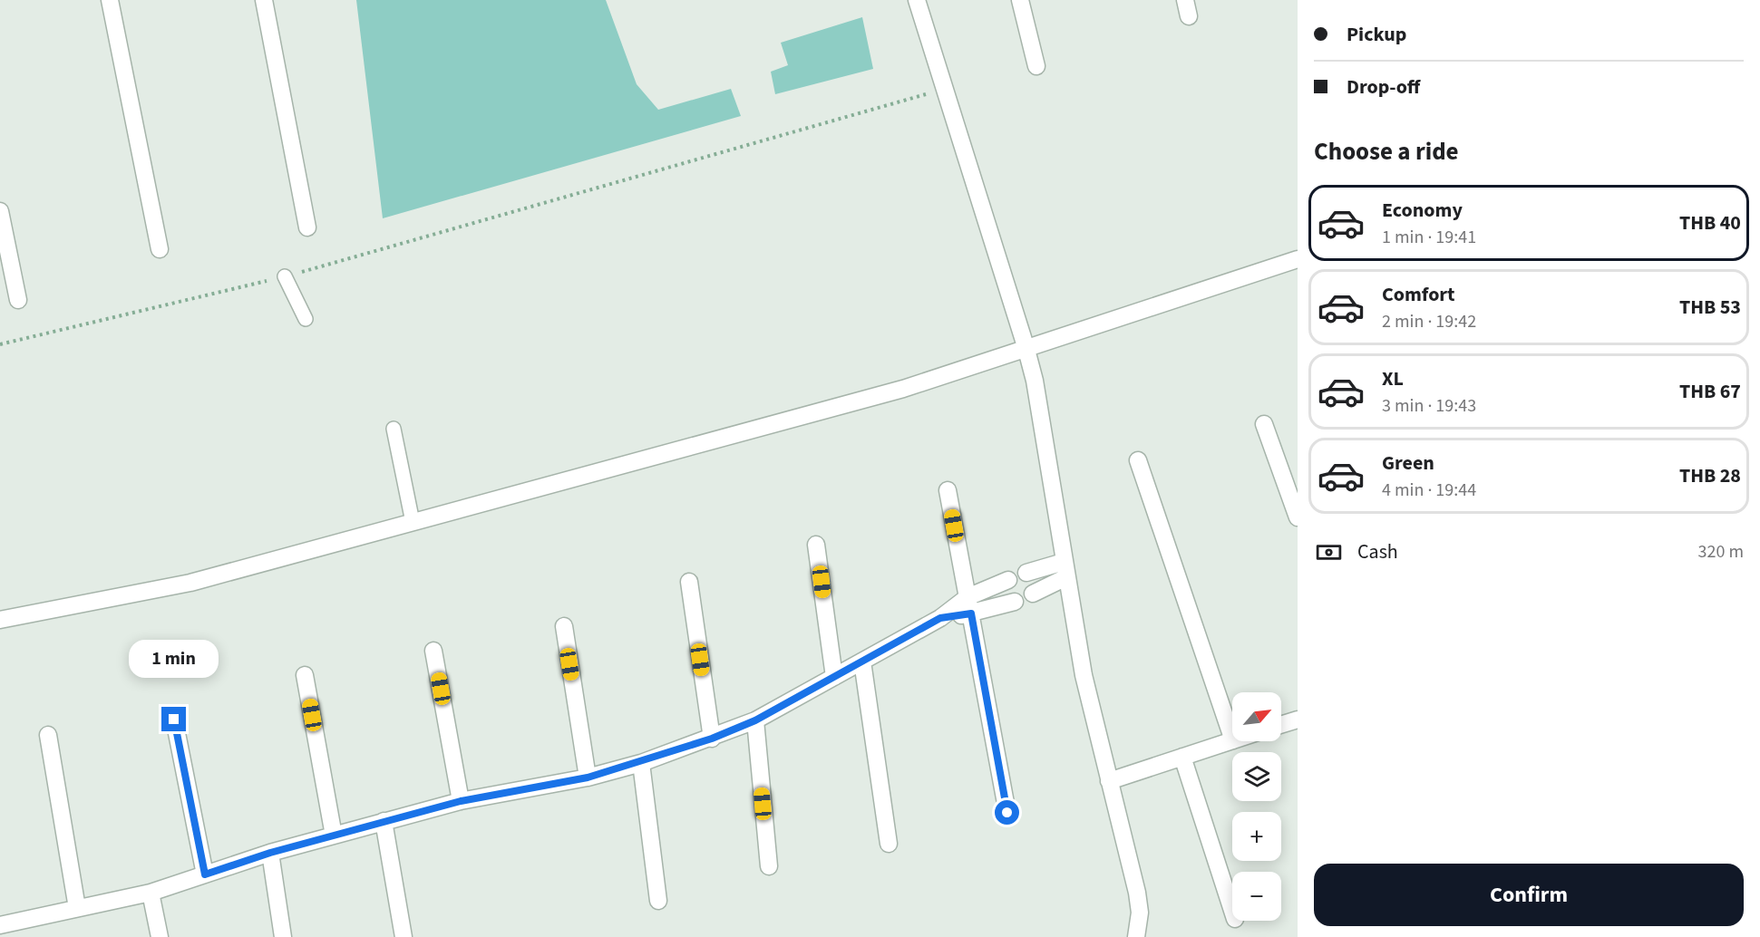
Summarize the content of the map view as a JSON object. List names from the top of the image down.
{
  "north": "top right",
  "page": {
    "banner": ["Pickup", "Drop-off"],
    "heading": "Choose a ride",
    "list": [
      {
        "name": "Economy",
        "note": "1 min · 19:41",
        "value": "THB 40"
      },
      {
        "name": "Comfort",
        "note": "2 min · 19:42",
        "value": "THB 53"
      },
      {
        "name": "XL",
        "note": "3 min · 19:43",
        "value": "THB 67"
      },
      {
        "name": "Green",
        "note": "4 min · 19:44",
        "value": "THB 28"
      }
    ],
    "pay": ["Cash", "320 m"],
    "bubble": "1 min",
    "map_buttons": ["+", "−"],
    "buttons": "Confirm"
  }
}
